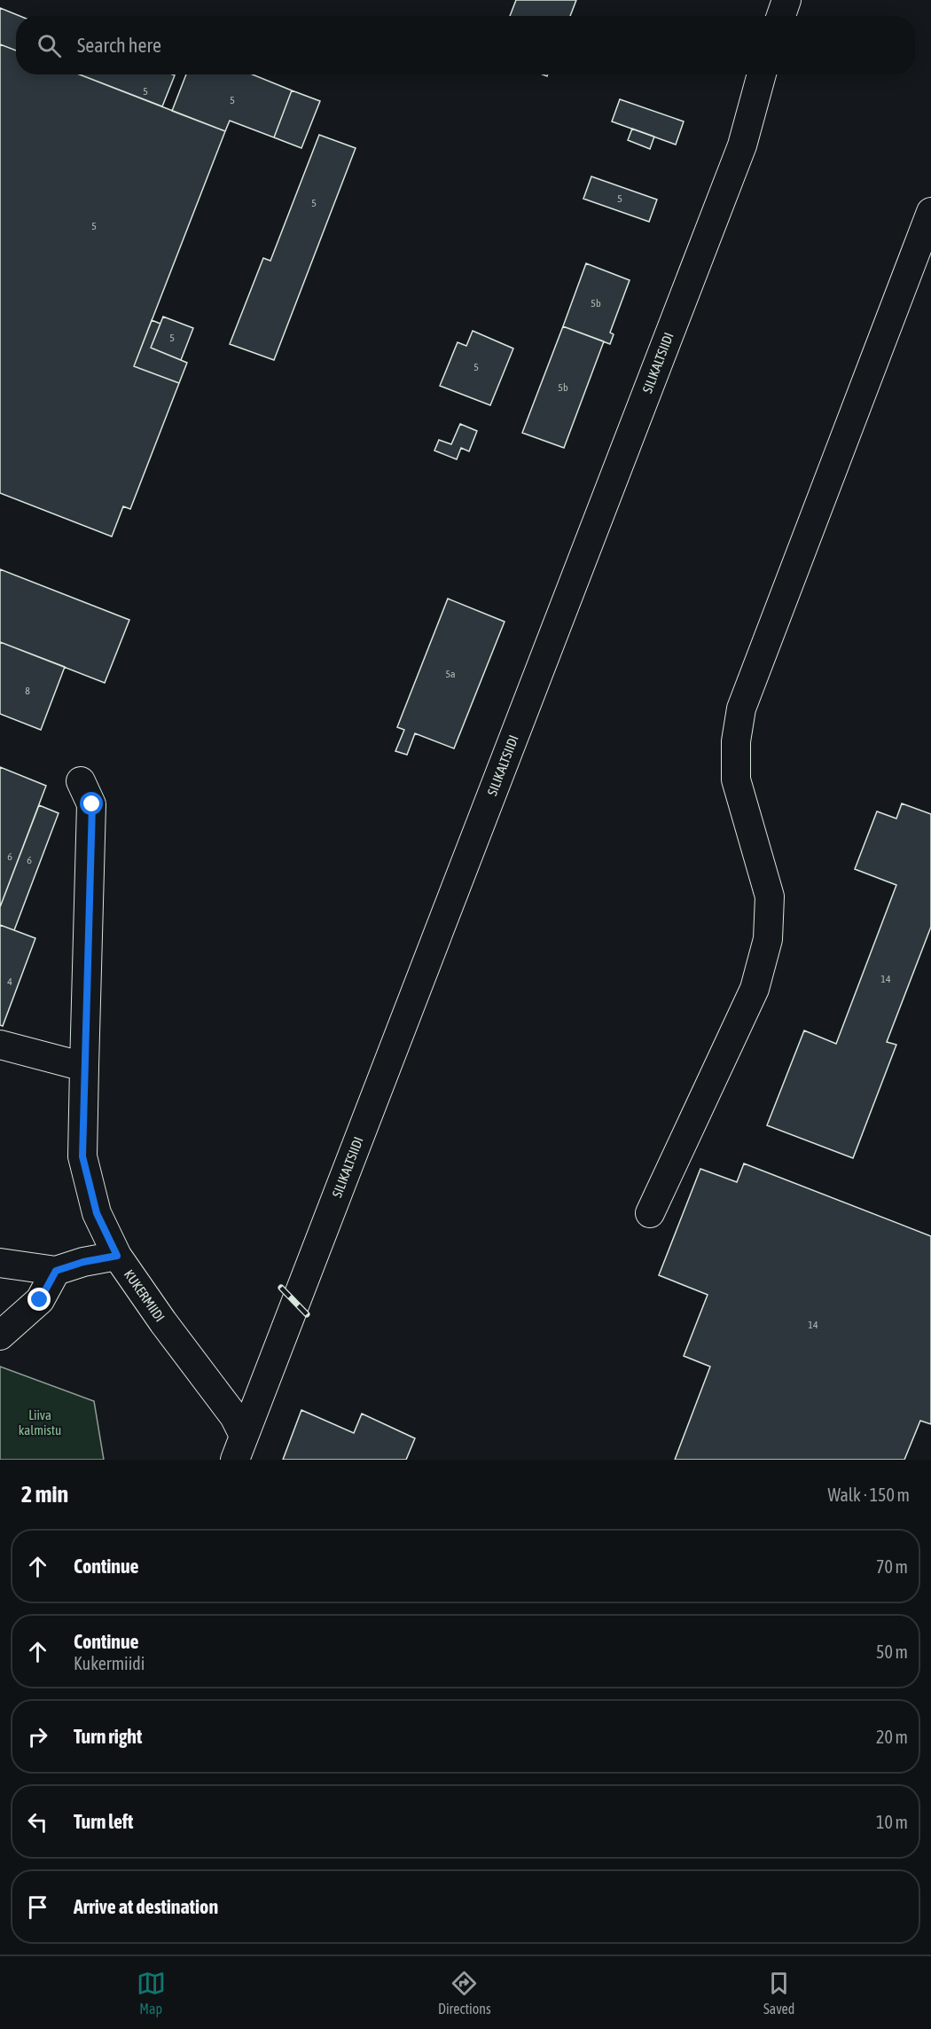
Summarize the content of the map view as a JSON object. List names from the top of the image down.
{
  "streets": {
    "street": ["SILIKALTSIIDI", "KUKERMIIDI"]
  },
  "crossings": [
    ["SILIKALTSIIDI", "KUKERMIIDI"]
  ],
  "parks": ["Liiva kalmistu"],
  "house_numbers": [
    "5",
    "5",
    "5",
    "5",
    "5",
    "5b",
    "5",
    "5",
    "5b",
    "5a",
    "8",
    "6",
    "6",
    "14",
    "4",
    "14"
  ],
  "page": {
    "search": "Search here",
    "heading": ["2 min", "Walk · 150 m"],
    "list": [
      ["Continue", "70 m"],
      ["Continue", "Kukermiidi", "50 m"],
      ["Turn right", "20 m"],
      ["Turn left", "10 m"],
      "Arrive at destination"
    ],
    "nav": ["Map", "Directions", "Saved"]
  }
}
